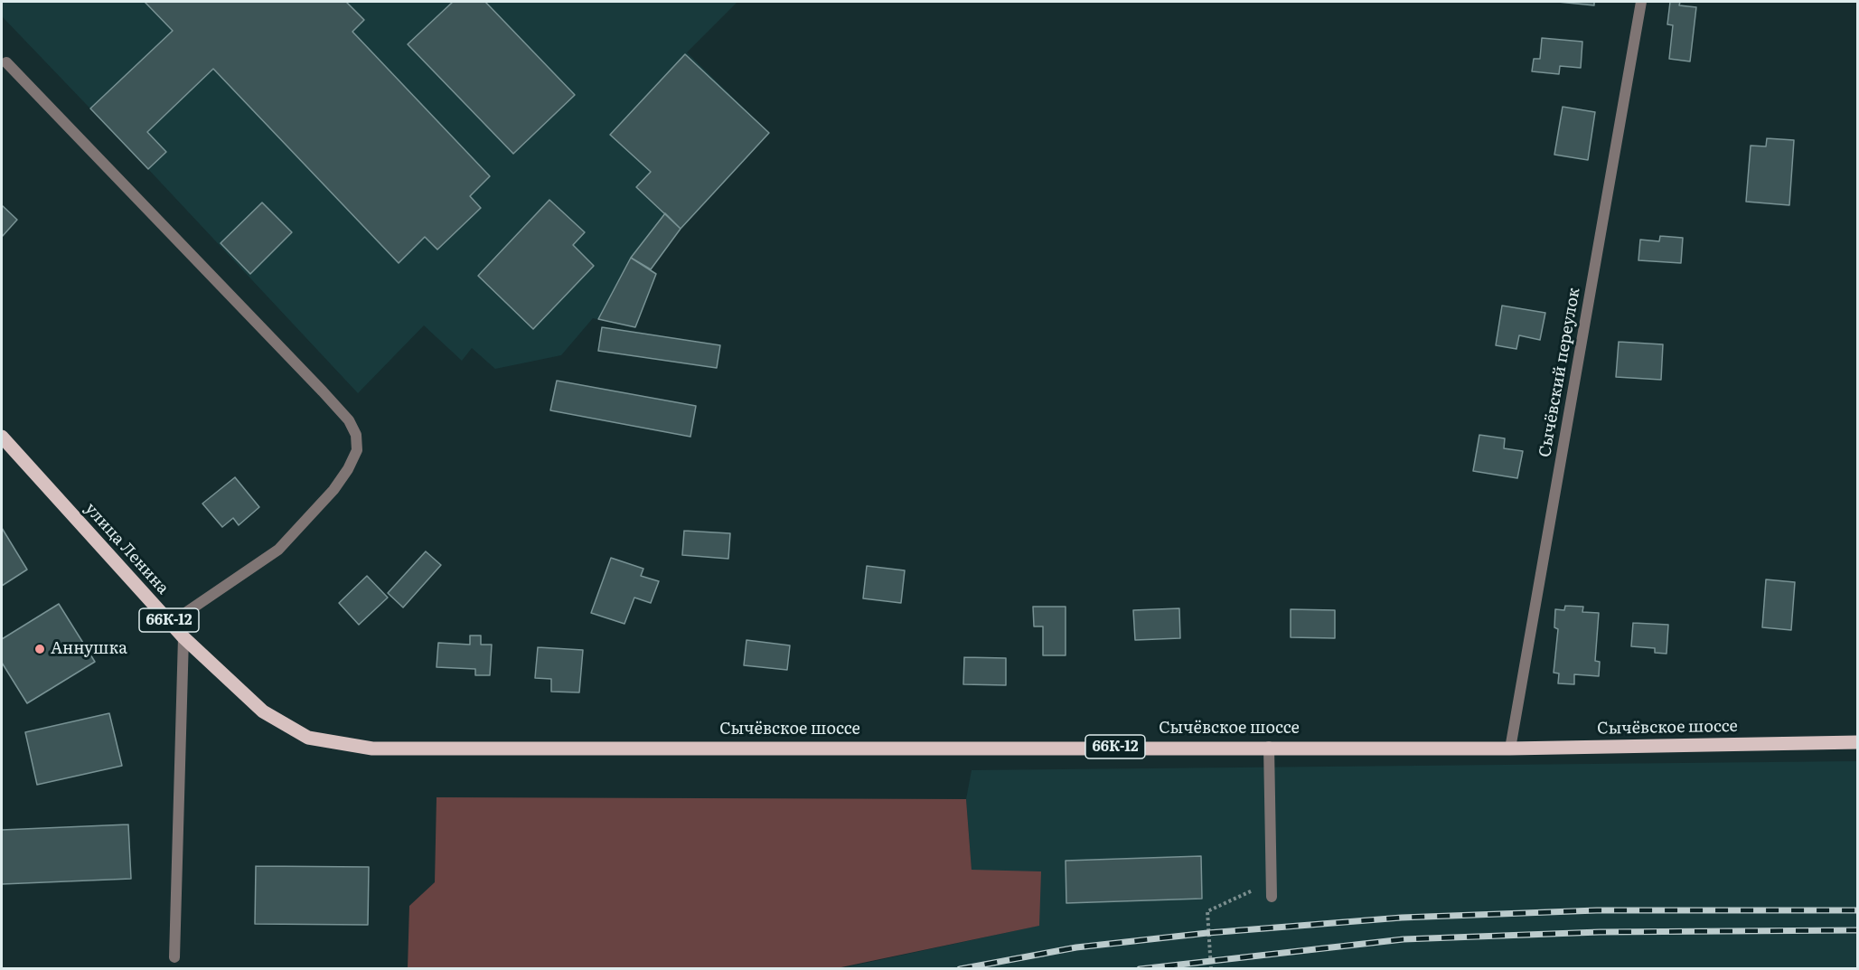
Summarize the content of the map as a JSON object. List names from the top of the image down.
{
  "streets": {
    "main road": ["улица Ленина", "66К-12", "Сычёвское шоссе"],
    "street": ["Сычёвский переулок"]
  },
  "crossings": [
    ["Сычёвский переулок", "Сычёвское шоссе"],
    ["улица Ленина", "Сычёвское шоссе"]
  ],
  "places": ["Аннушка"]
}
